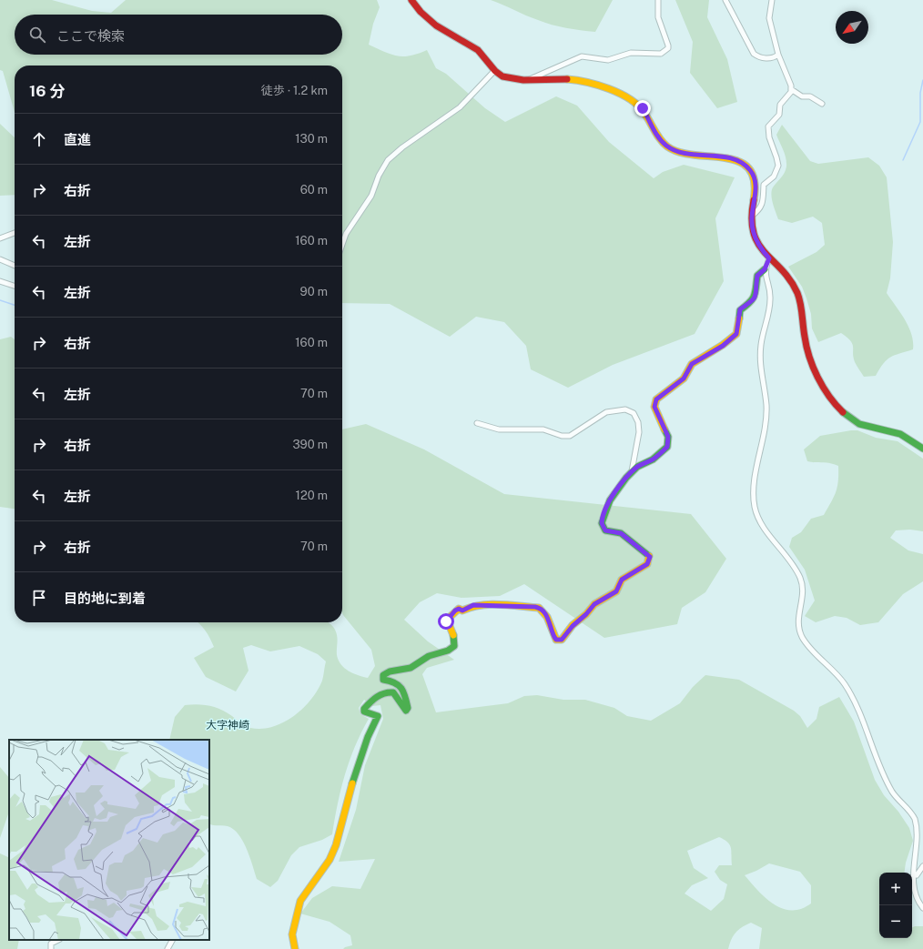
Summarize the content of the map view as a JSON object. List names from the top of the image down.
{
  "districts": ["大字神崎"],
  "north": "bottom left",
  "page": {
    "search": "ここで検索",
    "heading": ["16 分", "徒歩 · 1.2 km"],
    "list": [
      ["直進", "130 m"],
      ["右折", "60 m"],
      ["左折", "160 m"],
      ["左折", "90 m"],
      ["右折", "160 m"],
      ["左折", "70 m"],
      ["右折", "390 m"],
      ["左折", "120 m"],
      ["右折", "70 m"],
      "目的地に到着"
    ],
    "map_buttons": ["+", "−"]
  }
}
